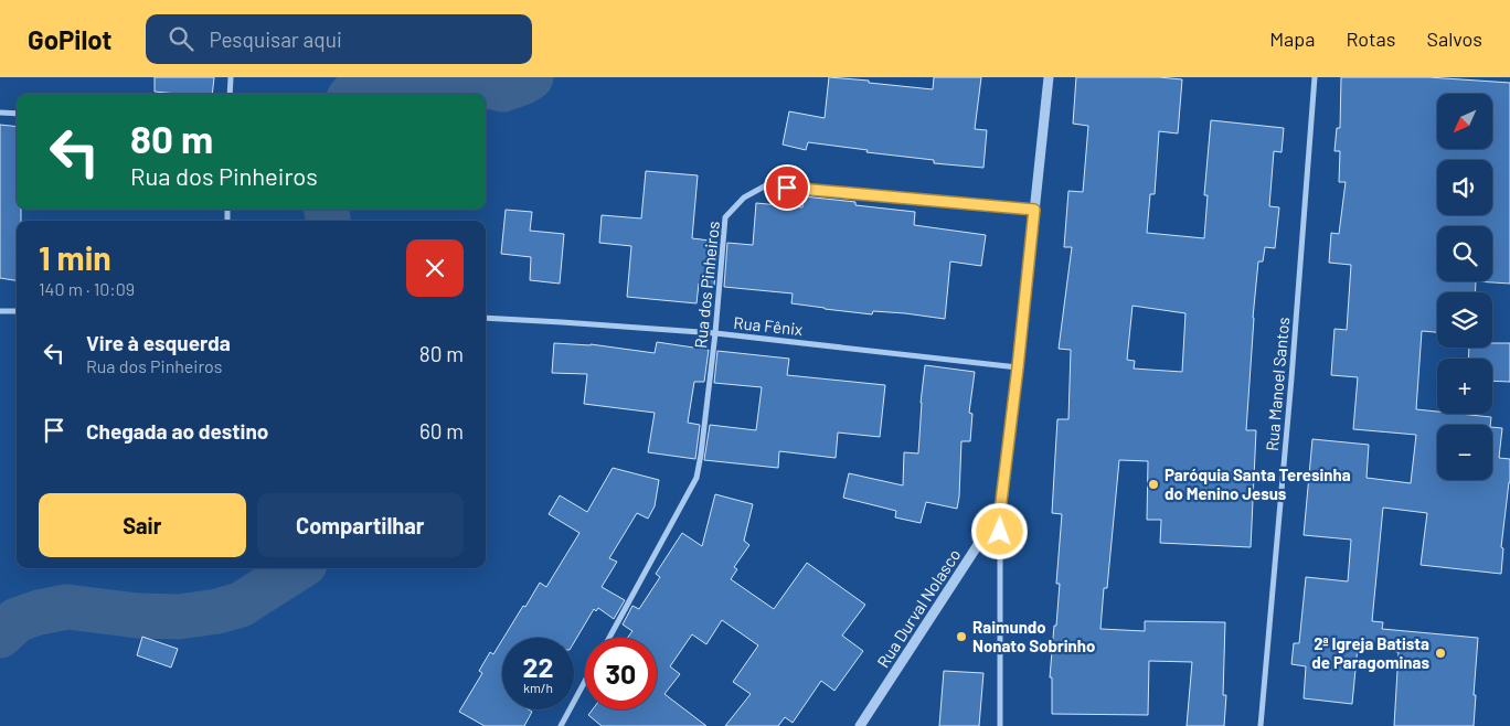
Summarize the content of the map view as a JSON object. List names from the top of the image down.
{
  "streets": {
    "street": [
      "Rua dos Pinheiros",
      "Rua Fênix",
      "Rua Manoel Santos",
      "Rua Durval Nolasco"
    ]
  },
  "crossings": [
    ["Rua dos Pinheiros", "Rua Fênix"],
    ["Rua dos Pinheiros", "Rua Durval Nolasco"],
    ["Rua Fênix", "Rua Durval Nolasco"]
  ],
  "places": ["Paróquia Santa Teresinha do Menino Jesus", "Raimundo Nonato Sobrinho", "2ª Igreja Batista de Paragominas"],
  "north": "bottom left",
  "page": {
    "header": "GoPilot",
    "search": "Pesquisar aqui",
    "nav": ["Mapa", "Rotas", "Salvos"],
    "map_buttons": ["+", "−"],
    "turn": ["80 m", "Rua dos Pinheiros"],
    "heading": ["1 min", "140 m · 10:09"],
    "list": [
      {
        "name": "Vire à esquerda",
        "note": "Rua dos Pinheiros",
        "value": "80 m"
      },
      {
        "name": "Chegada ao destino",
        "value": "60 m"
      }
    ],
    "buttons": ["Sair", "Compartilhar"],
    "speed": "22 km/h",
    "limit": "30"
  }
}
